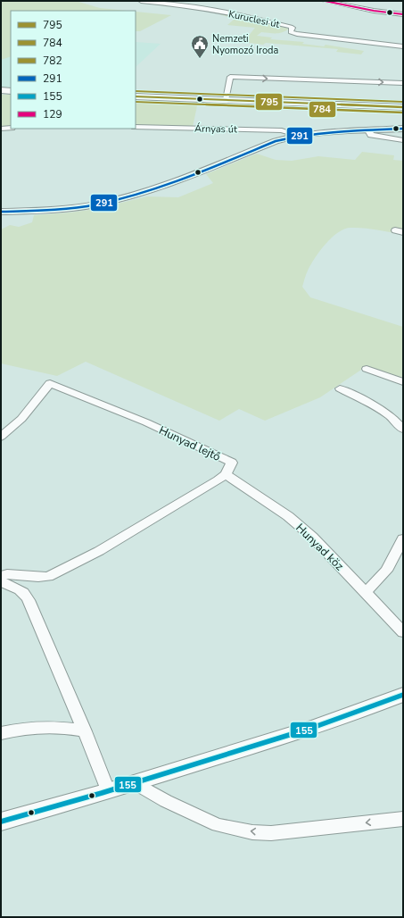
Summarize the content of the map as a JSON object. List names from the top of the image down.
{
  "streets": {
    "street": [
      "Kuruclesi út",
      "Árnyas út",
      "Hunyad lejtő",
      "Hunyad köz"
    ]
  },
  "crossings": [
    ["Hunyad lejtő", "Hunyad köz"]
  ],
  "places": {
    "public building": ["Nemzeti Nyomozó Iroda"]
  },
  "lines": [
    "transit line 129",
    "transit line 782",
    "transit line 795",
    "transit line 784",
    "transit line 291",
    "transit line 155"
  ],
  "legend": [
    "795",
    "784",
    "782",
    "291",
    "155",
    "129"
  ]
}
